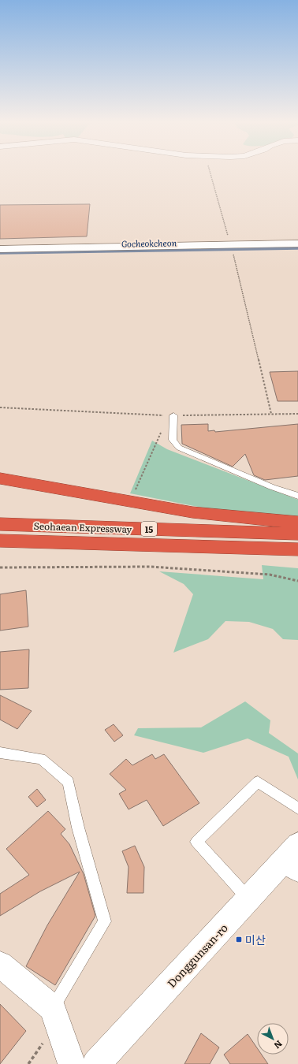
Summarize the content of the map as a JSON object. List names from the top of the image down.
{
  "streets": {
    "highway": ["Seohaean Expressway", "15"],
    "street": ["Donggunsan-ro"]
  },
  "water": ["Gocheokcheon"],
  "places": {
    "transit": ["미산"]
  },
  "north": "bottom right"
}
